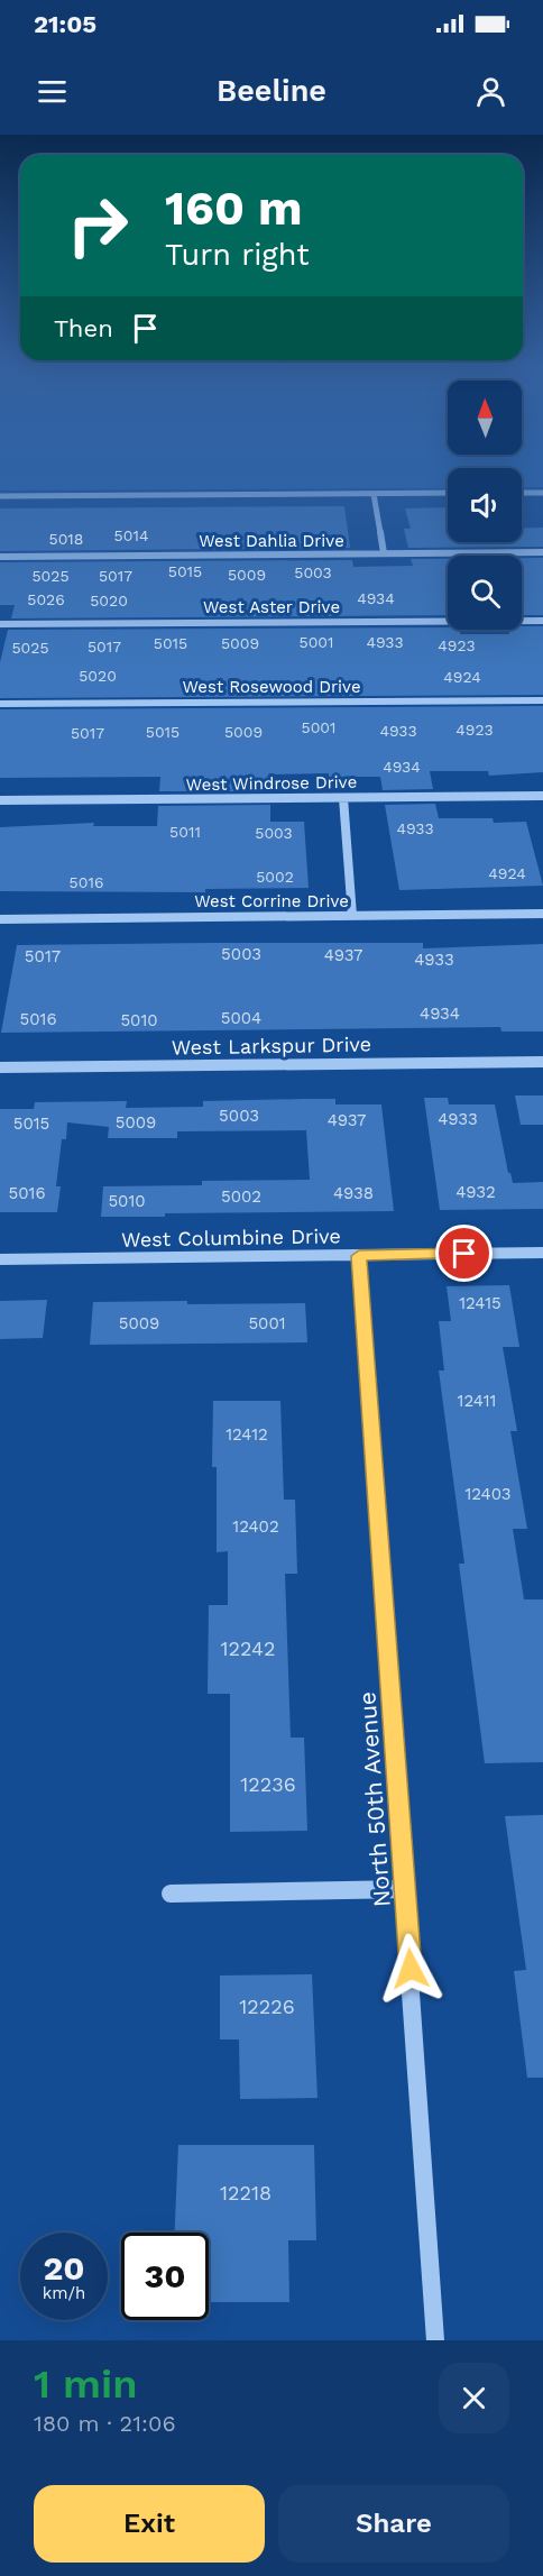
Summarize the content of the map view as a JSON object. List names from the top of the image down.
{
  "streets": {
    "street": [
      "West Dahlia Drive",
      "West Aster Drive",
      "West Rosewood Drive",
      "West Windrose Drive",
      "West Corrine Drive",
      "West Larkspur Drive",
      "West Columbine Drive",
      "North 50th Avenue"
    ]
  },
  "crossings": [
    ["West Columbine Drive", "North 50th Avenue"]
  ],
  "house_numbers": [
    "5014",
    "5018",
    "5015",
    "5003",
    "5009",
    "5025",
    "5017",
    "4934",
    "5026",
    "5020",
    "5001",
    "4933",
    "5015",
    "5009",
    "4923",
    "5017",
    "5025",
    "5020",
    "4924",
    "5001",
    "4923",
    "4933",
    "5015",
    "5009",
    "5017",
    "4934",
    "4933",
    "5011",
    "5003",
    "4924",
    "5002",
    "5016",
    "5003",
    "4937",
    "5017",
    "4933",
    "4934",
    "5004",
    "5016",
    "5010",
    "5003",
    "4933",
    "4937",
    "5009",
    "5015",
    "4932",
    "5016",
    "4938",
    "5002",
    "5010",
    "12415",
    "5009",
    "5001",
    "12411",
    "12412",
    "12403",
    "12402",
    "12242",
    "12236",
    "12226",
    "12218"
  ],
  "north": "top",
  "page": {
    "status": "21:05",
    "header": "Beeline",
    "turn": ["160 m", "Turn right"],
    "then": "Then",
    "speed": "20 km/h",
    "limit": "30",
    "heading": ["1 min", "180 m · 21:06"],
    "buttons": ["Exit", "Share"]
  }
}
